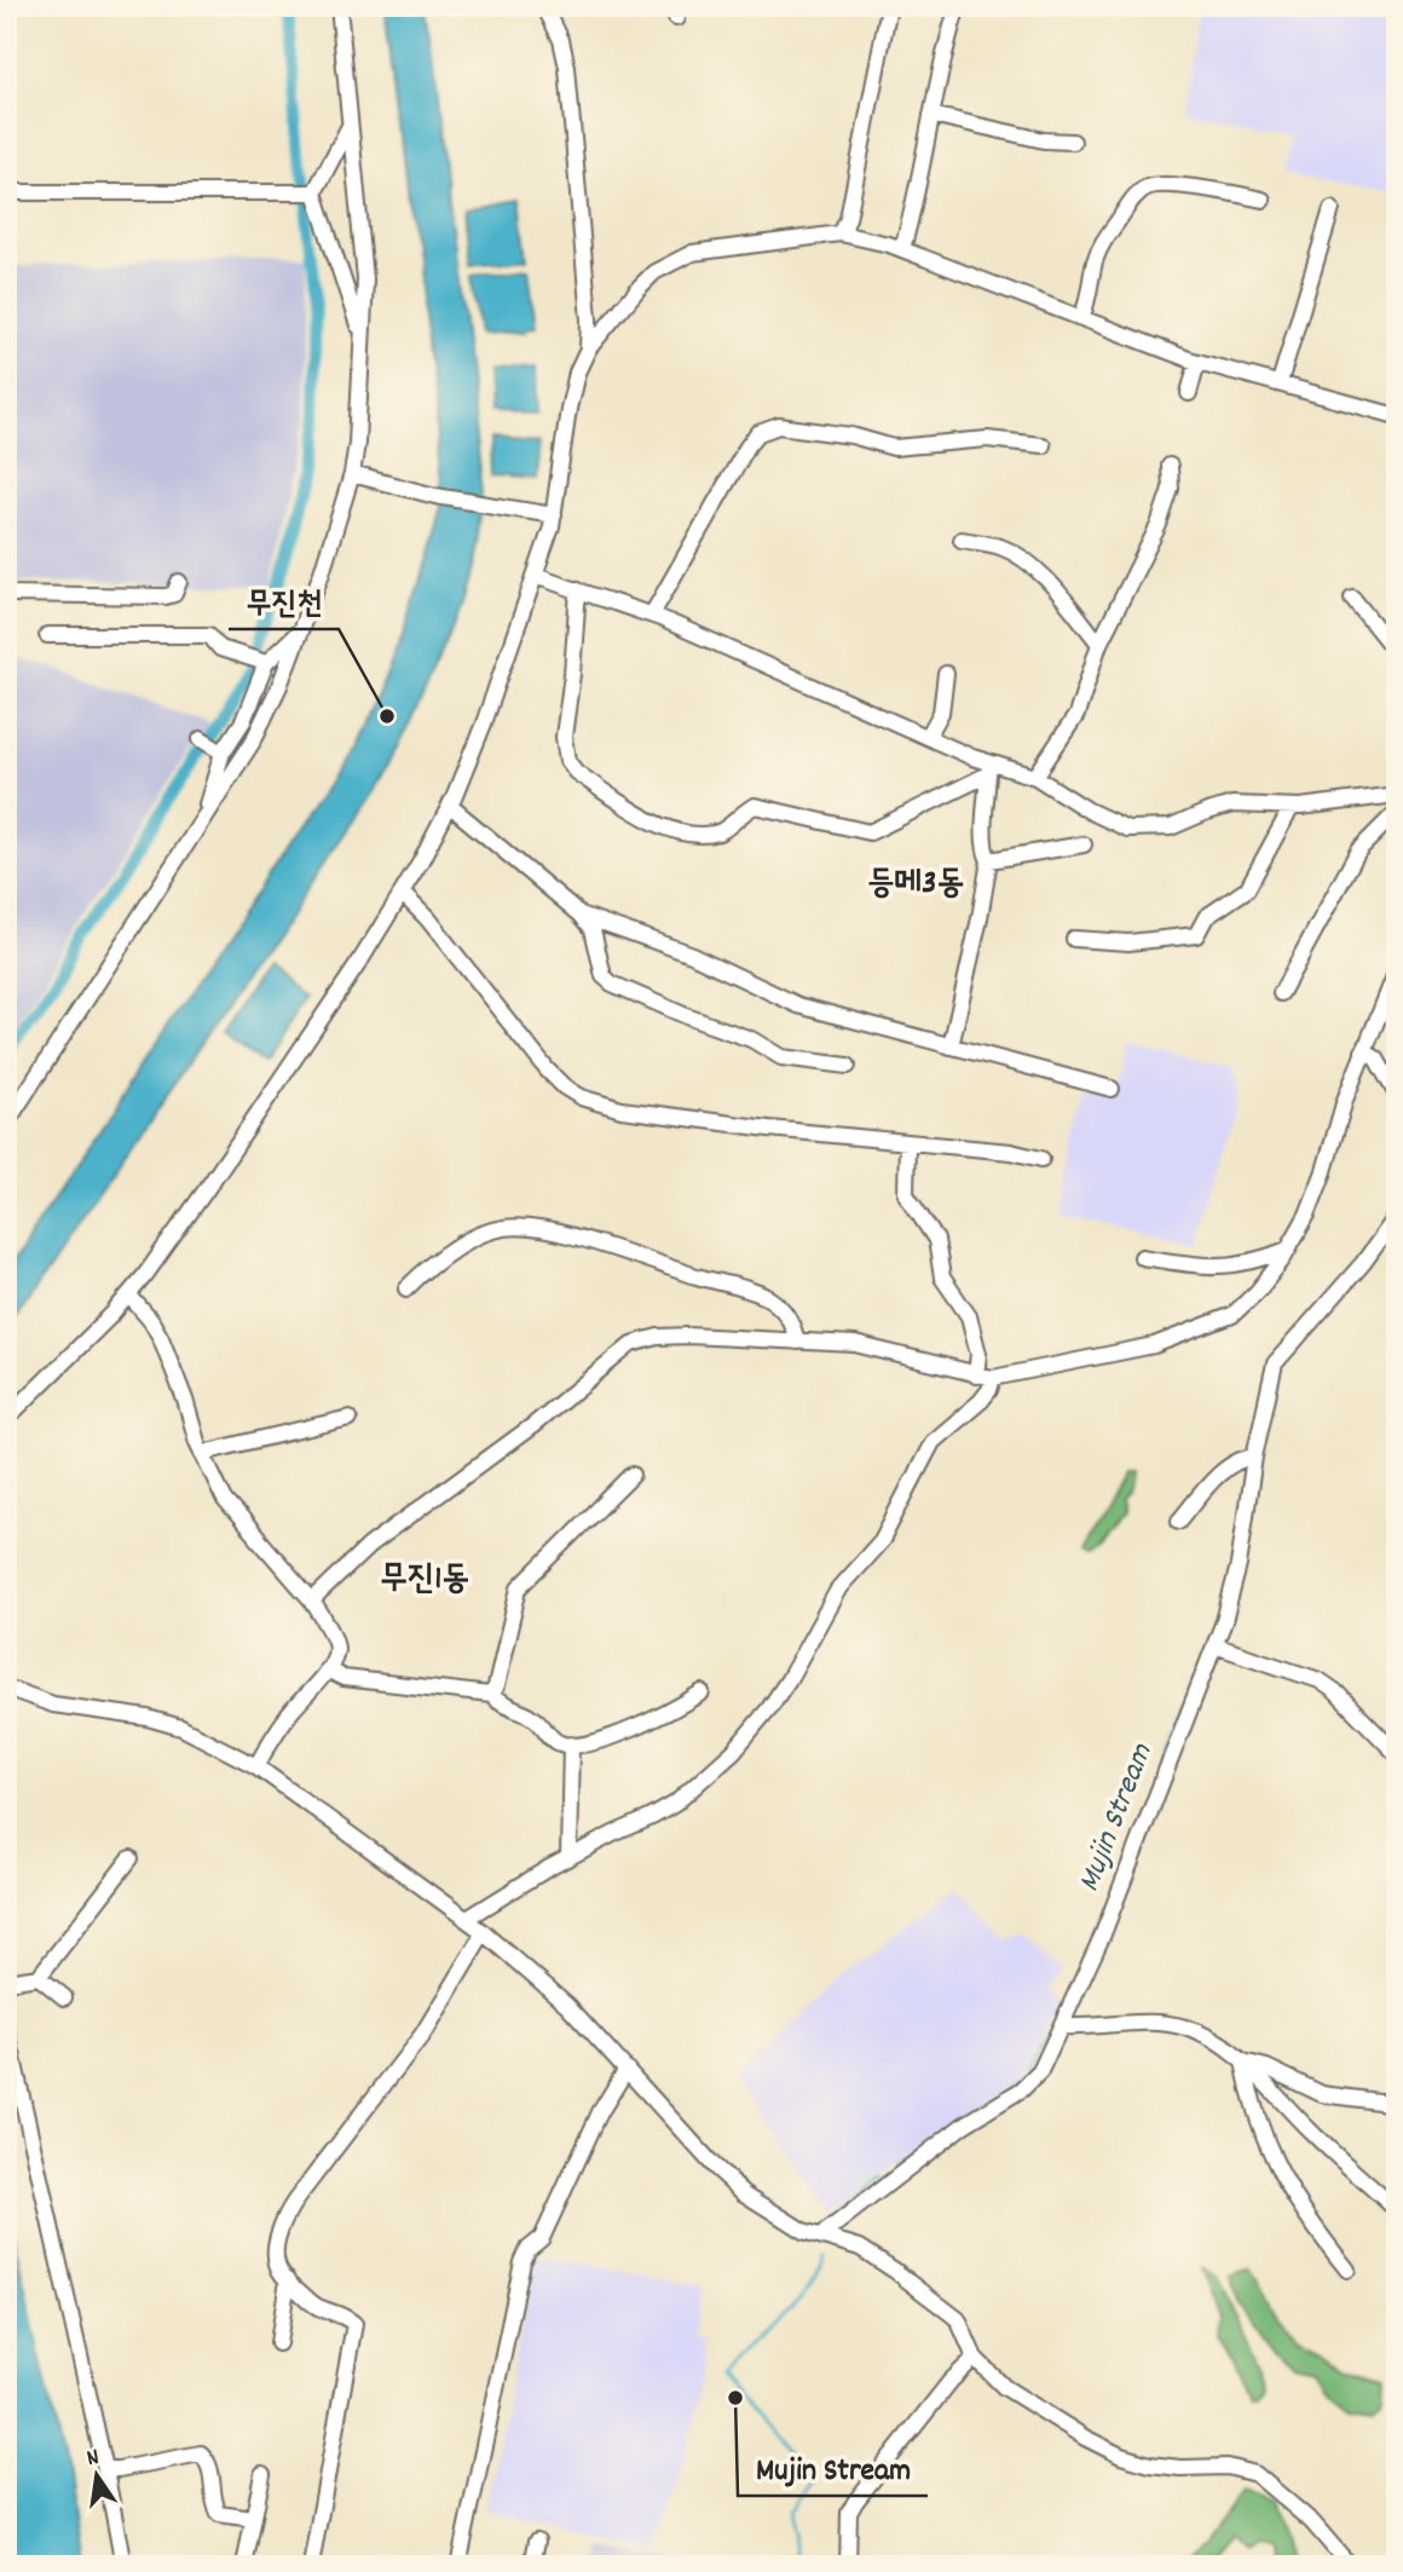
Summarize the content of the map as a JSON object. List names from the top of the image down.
{
  "districts": ["등메3동", "무진1동"],
  "water": ["Mujin Stream"],
  "places": ["무진천", "Mujin Stream"],
  "north": "top"
}
